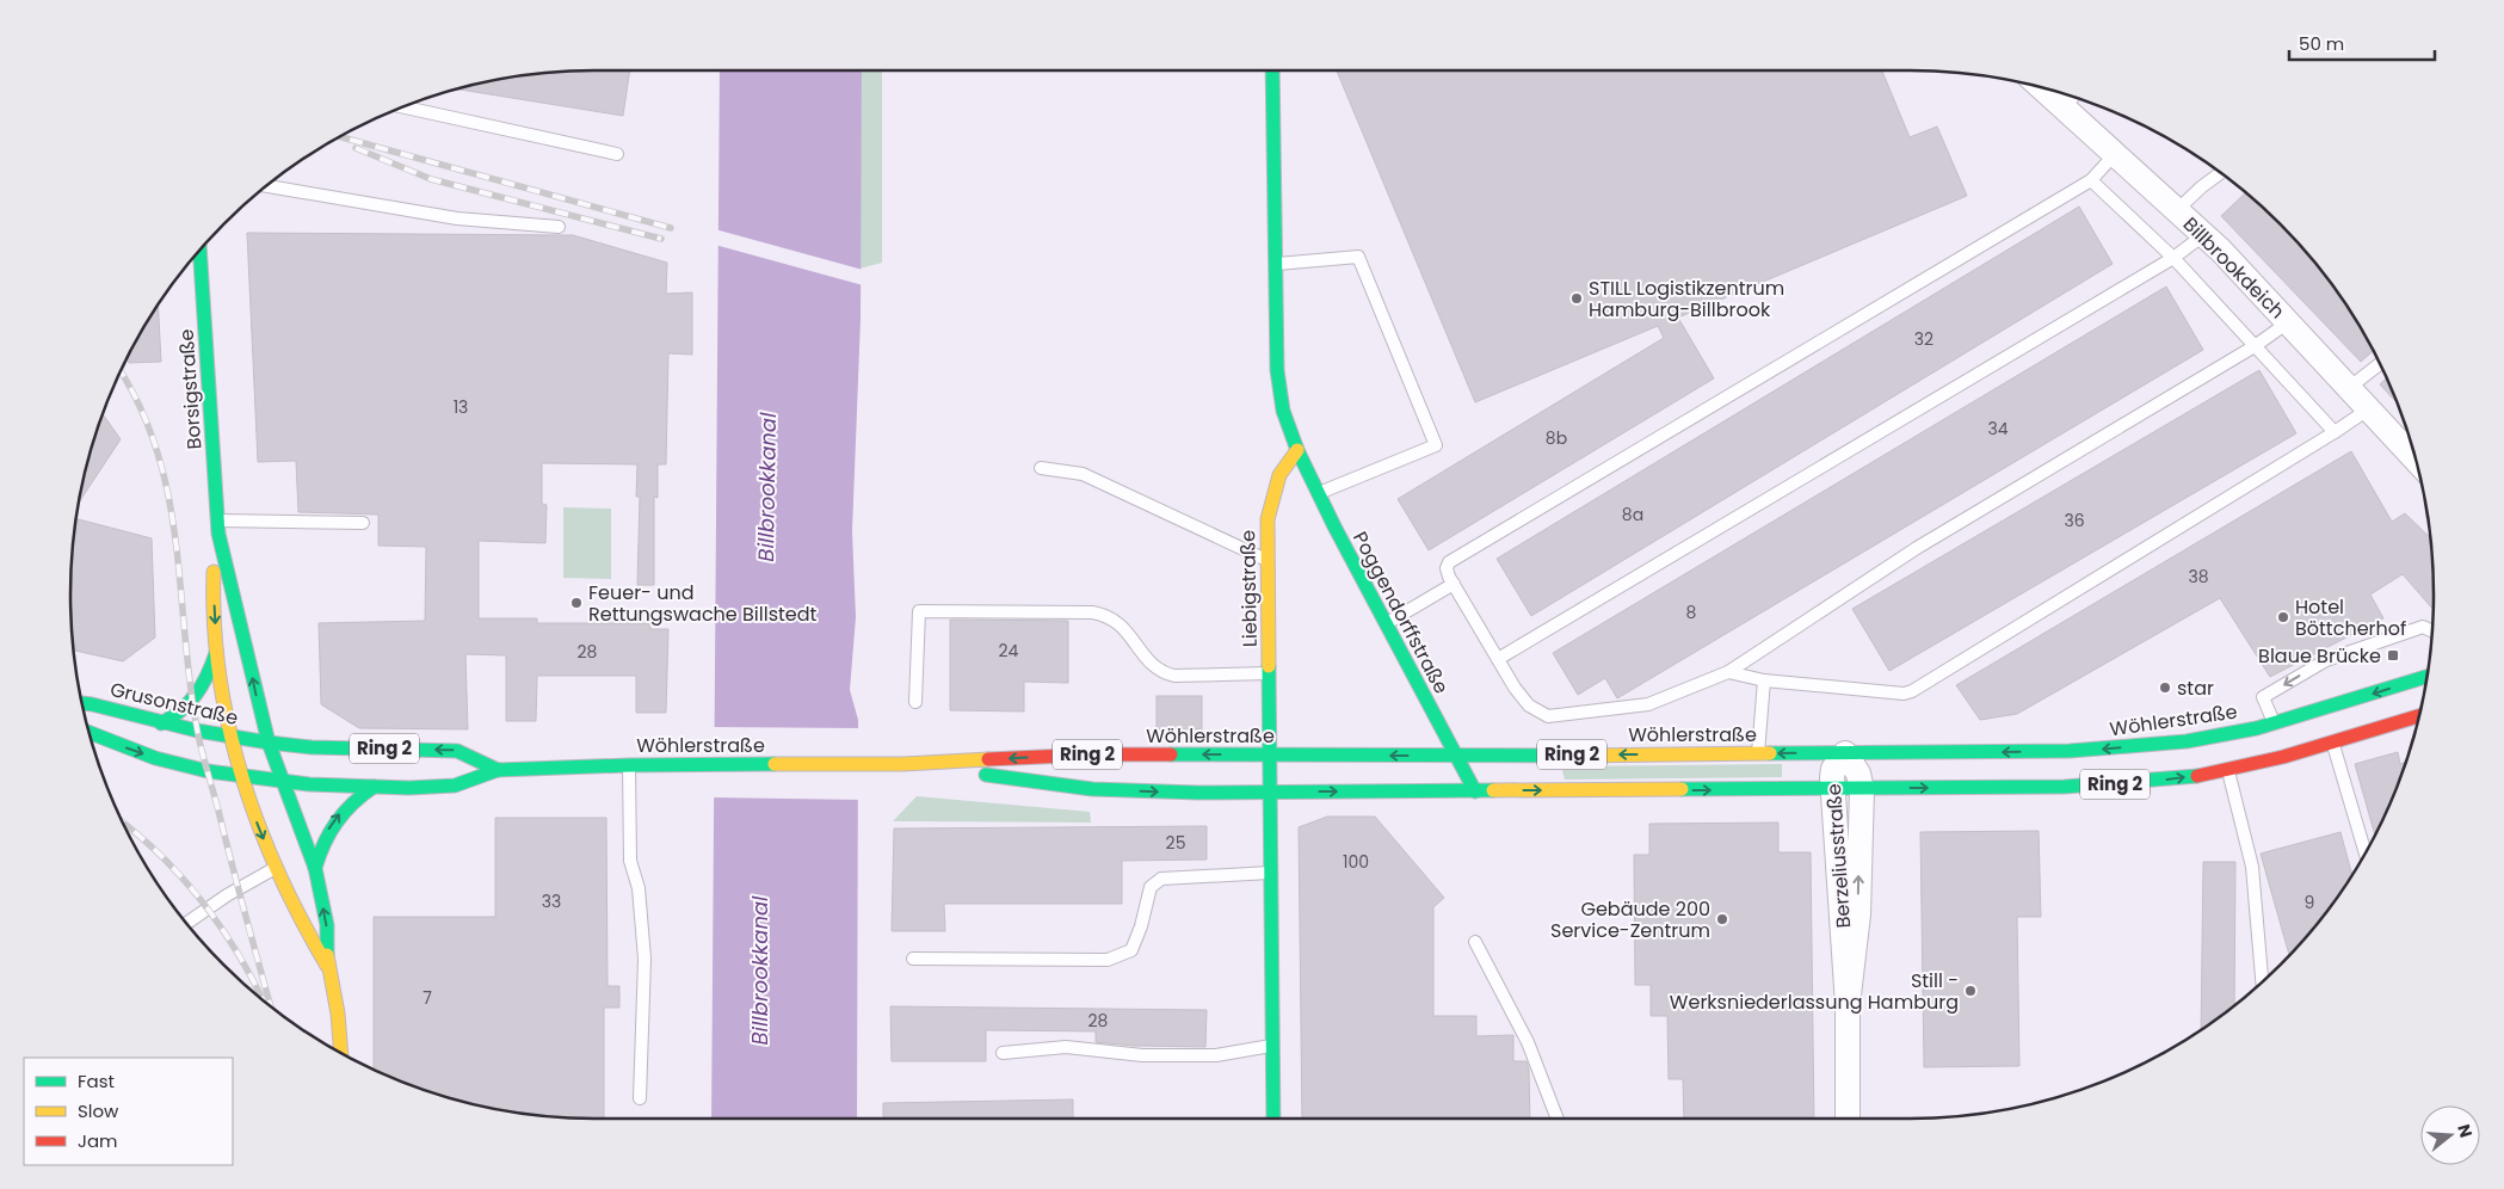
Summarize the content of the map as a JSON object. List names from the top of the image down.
{
  "streets": {
    "main road": [
      "Borsigstraße",
      "Liebigstraße",
      "Poggendorffstraße",
      "Grusonstraße",
      "Wöhlerstraße",
      "Ring 2"
    ],
    "street": ["Billbrookdeich", "Berzeliusstraße"]
  },
  "crossings": [
    ["Borsigstraße", "Grusonstraße"],
    ["Borsigstraße", "Wöhlerstraße"],
    ["Borsigstraße", "Ring 2"],
    ["Liebigstraße", "Poggendorffstraße"],
    ["Liebigstraße", "Wöhlerstraße"],
    ["Poggendorffstraße", "Wöhlerstraße"],
    ["Grusonstraße", "Wöhlerstraße"],
    ["Wöhlerstraße", "Ring 2"],
    ["Wöhlerstraße", "Berzeliusstraße"]
  ],
  "water": ["Billbrookkanal"],
  "places": {
    "other": [
      "STILL Logistikzentrum Hamburg-Billbrook",
      "Feuer- und Rettungswache Billstedt",
      "Hotel Böttcherhof",
      "star",
      "Gebäude 200 Service-Zentrum",
      "Still - Werksniederlassung Hamburg"
    ],
    "transit": ["Blaue Brücke"]
  },
  "house_numbers": [
    "32",
    "13",
    "34",
    "8b",
    "8a",
    "36",
    "38",
    "8",
    "24",
    "28",
    "25",
    "100",
    "33",
    "9",
    "7",
    "28"
  ],
  "legend": ["Fast", "Slow", "Jam"],
  "scale_bar": "50 m",
  "north": "right"
}
